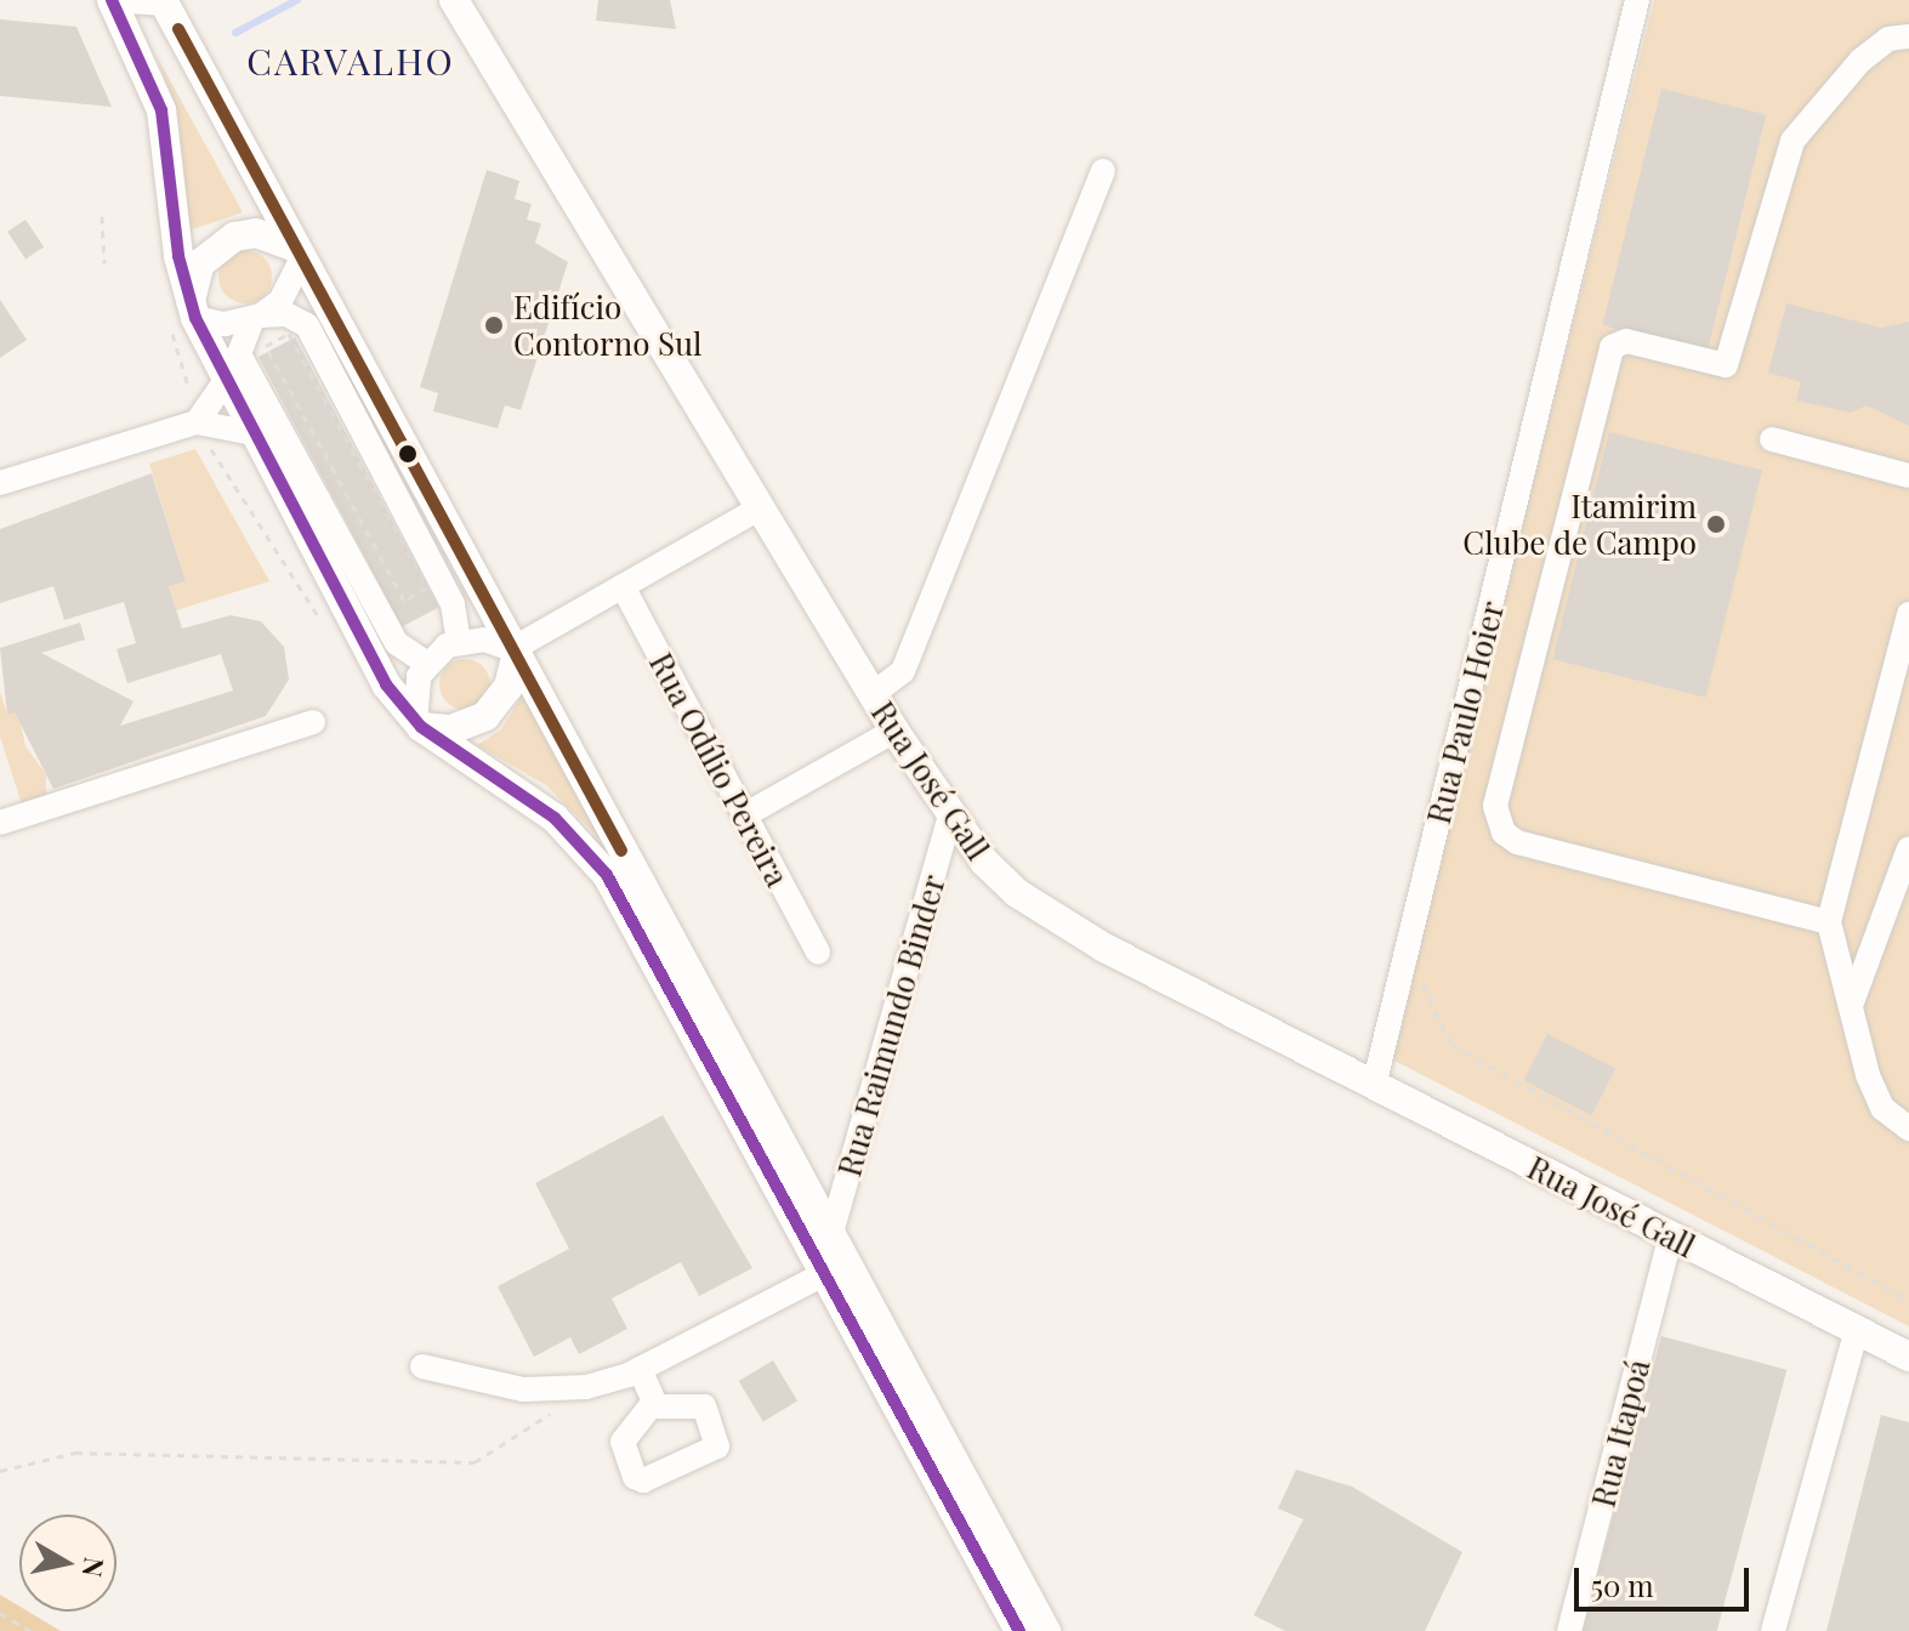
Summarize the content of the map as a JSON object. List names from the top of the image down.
{
  "streets": {
    "main road": ["Rua José Gall"],
    "street": [
      "Rua Paulo Hoier",
      "Rua Odílio Pereira",
      "Rua Raimundo Binder",
      "Rua Itapoá"
    ]
  },
  "crossings": [
    ["Rua Paulo Hoier", "Rua José Gall"],
    ["Rua José Gall", "Rua Raimundo Binder"],
    ["Rua José Gall", "Rua Itapoá"]
  ],
  "districts": ["CARVALHO"],
  "places": ["Edifício Contorno Sul", "Itamirim Clube de Campo"],
  "scale_bar": "50 m",
  "north": "right"
}
